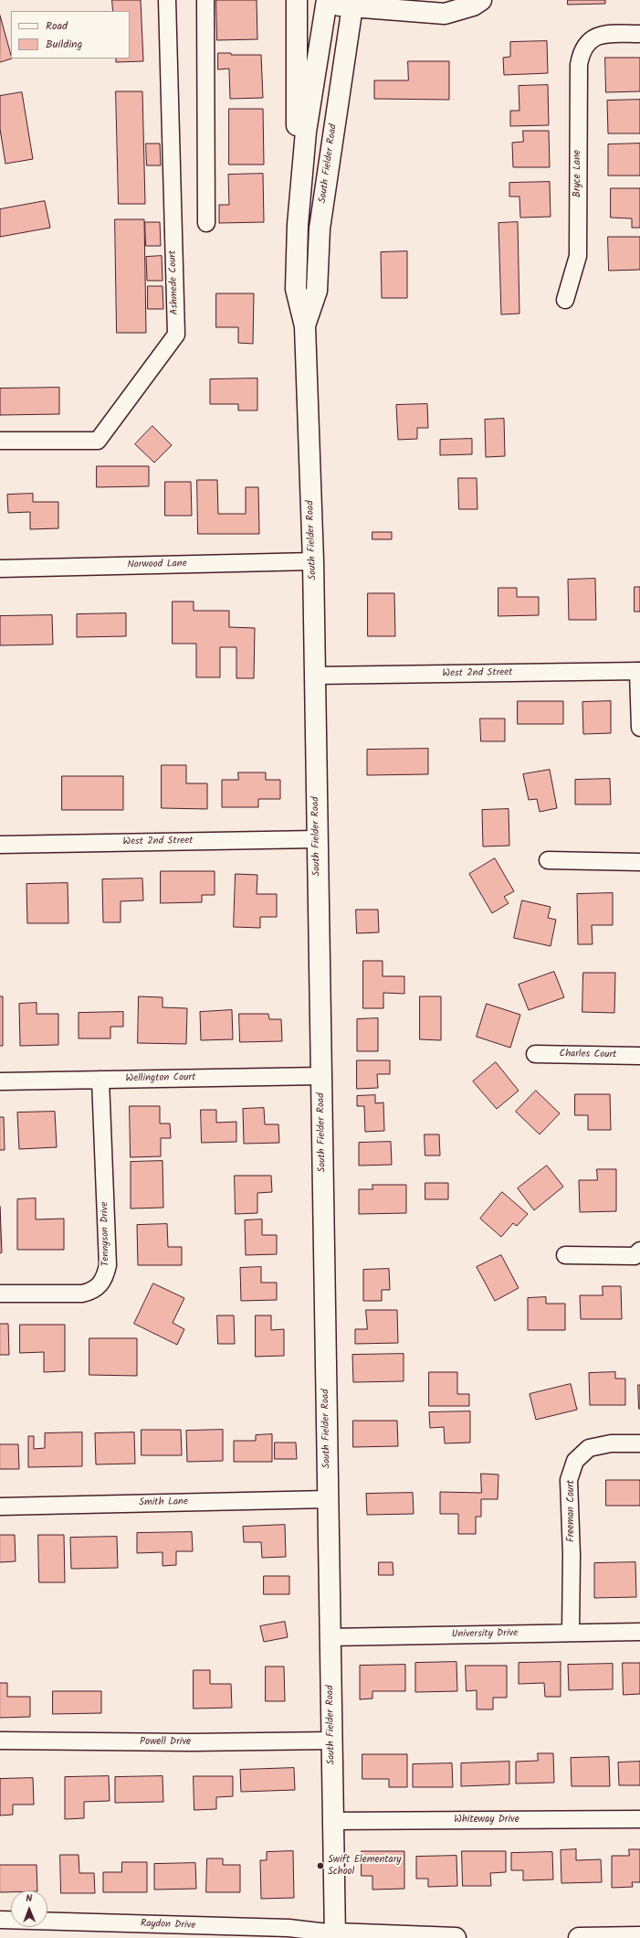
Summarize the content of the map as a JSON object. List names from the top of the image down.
{
  "streets": {
    "main road": ["South Fielder Road"],
    "street": [
      "Bryce Lane",
      "Ashmede Court",
      "Norwood Lane",
      "West 2nd Street",
      "Charles Court",
      "Wellington Court",
      "Tennyson Drive",
      "Smith Lane",
      "Freeman Court",
      "University Drive",
      "Powell Drive",
      "Whiteway Drive",
      "Raydon Drive"
    ]
  },
  "crossings": [
    ["South Fielder Road", "Norwood Lane"],
    ["South Fielder Road", "West 2nd Street"],
    ["South Fielder Road", "Wellington Court"],
    ["South Fielder Road", "Smith Lane"],
    ["South Fielder Road", "University Drive"],
    ["South Fielder Road", "Powell Drive"],
    ["South Fielder Road", "Whiteway Drive"],
    ["South Fielder Road", "Raydon Drive"],
    ["Wellington Court", "Tennyson Drive"],
    ["Freeman Court", "University Drive"]
  ],
  "places": ["Swift Elementary School"],
  "legend": ["Road", "Building"],
  "north": "top"
}
